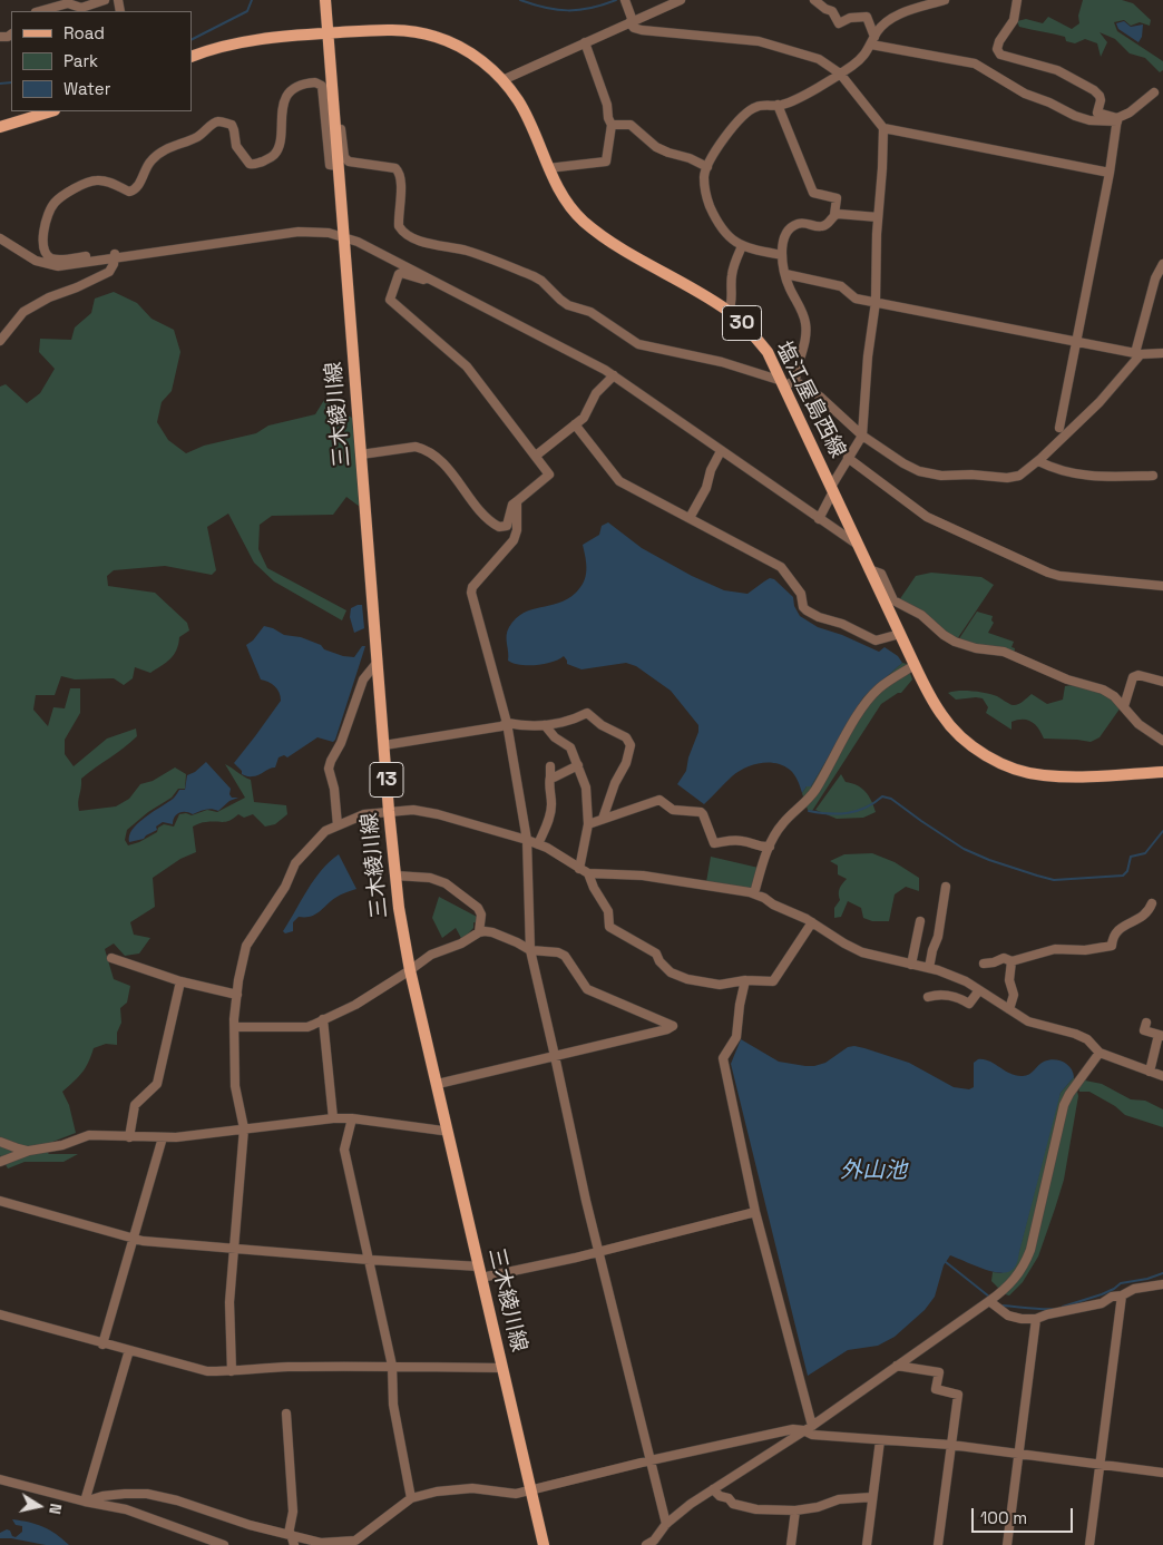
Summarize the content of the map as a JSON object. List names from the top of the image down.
{
  "streets": {
    "main road": [
      "30",
      "塩江屋島西線",
      "三木綾川線",
      "13"
    ]
  },
  "crossings": [
    ["塩江屋島西線", "三木綾川線"]
  ],
  "water": ["外山池"],
  "legend": ["Road", "Park", "Water"],
  "scale_bar": "100 m",
  "north": "right"
}
